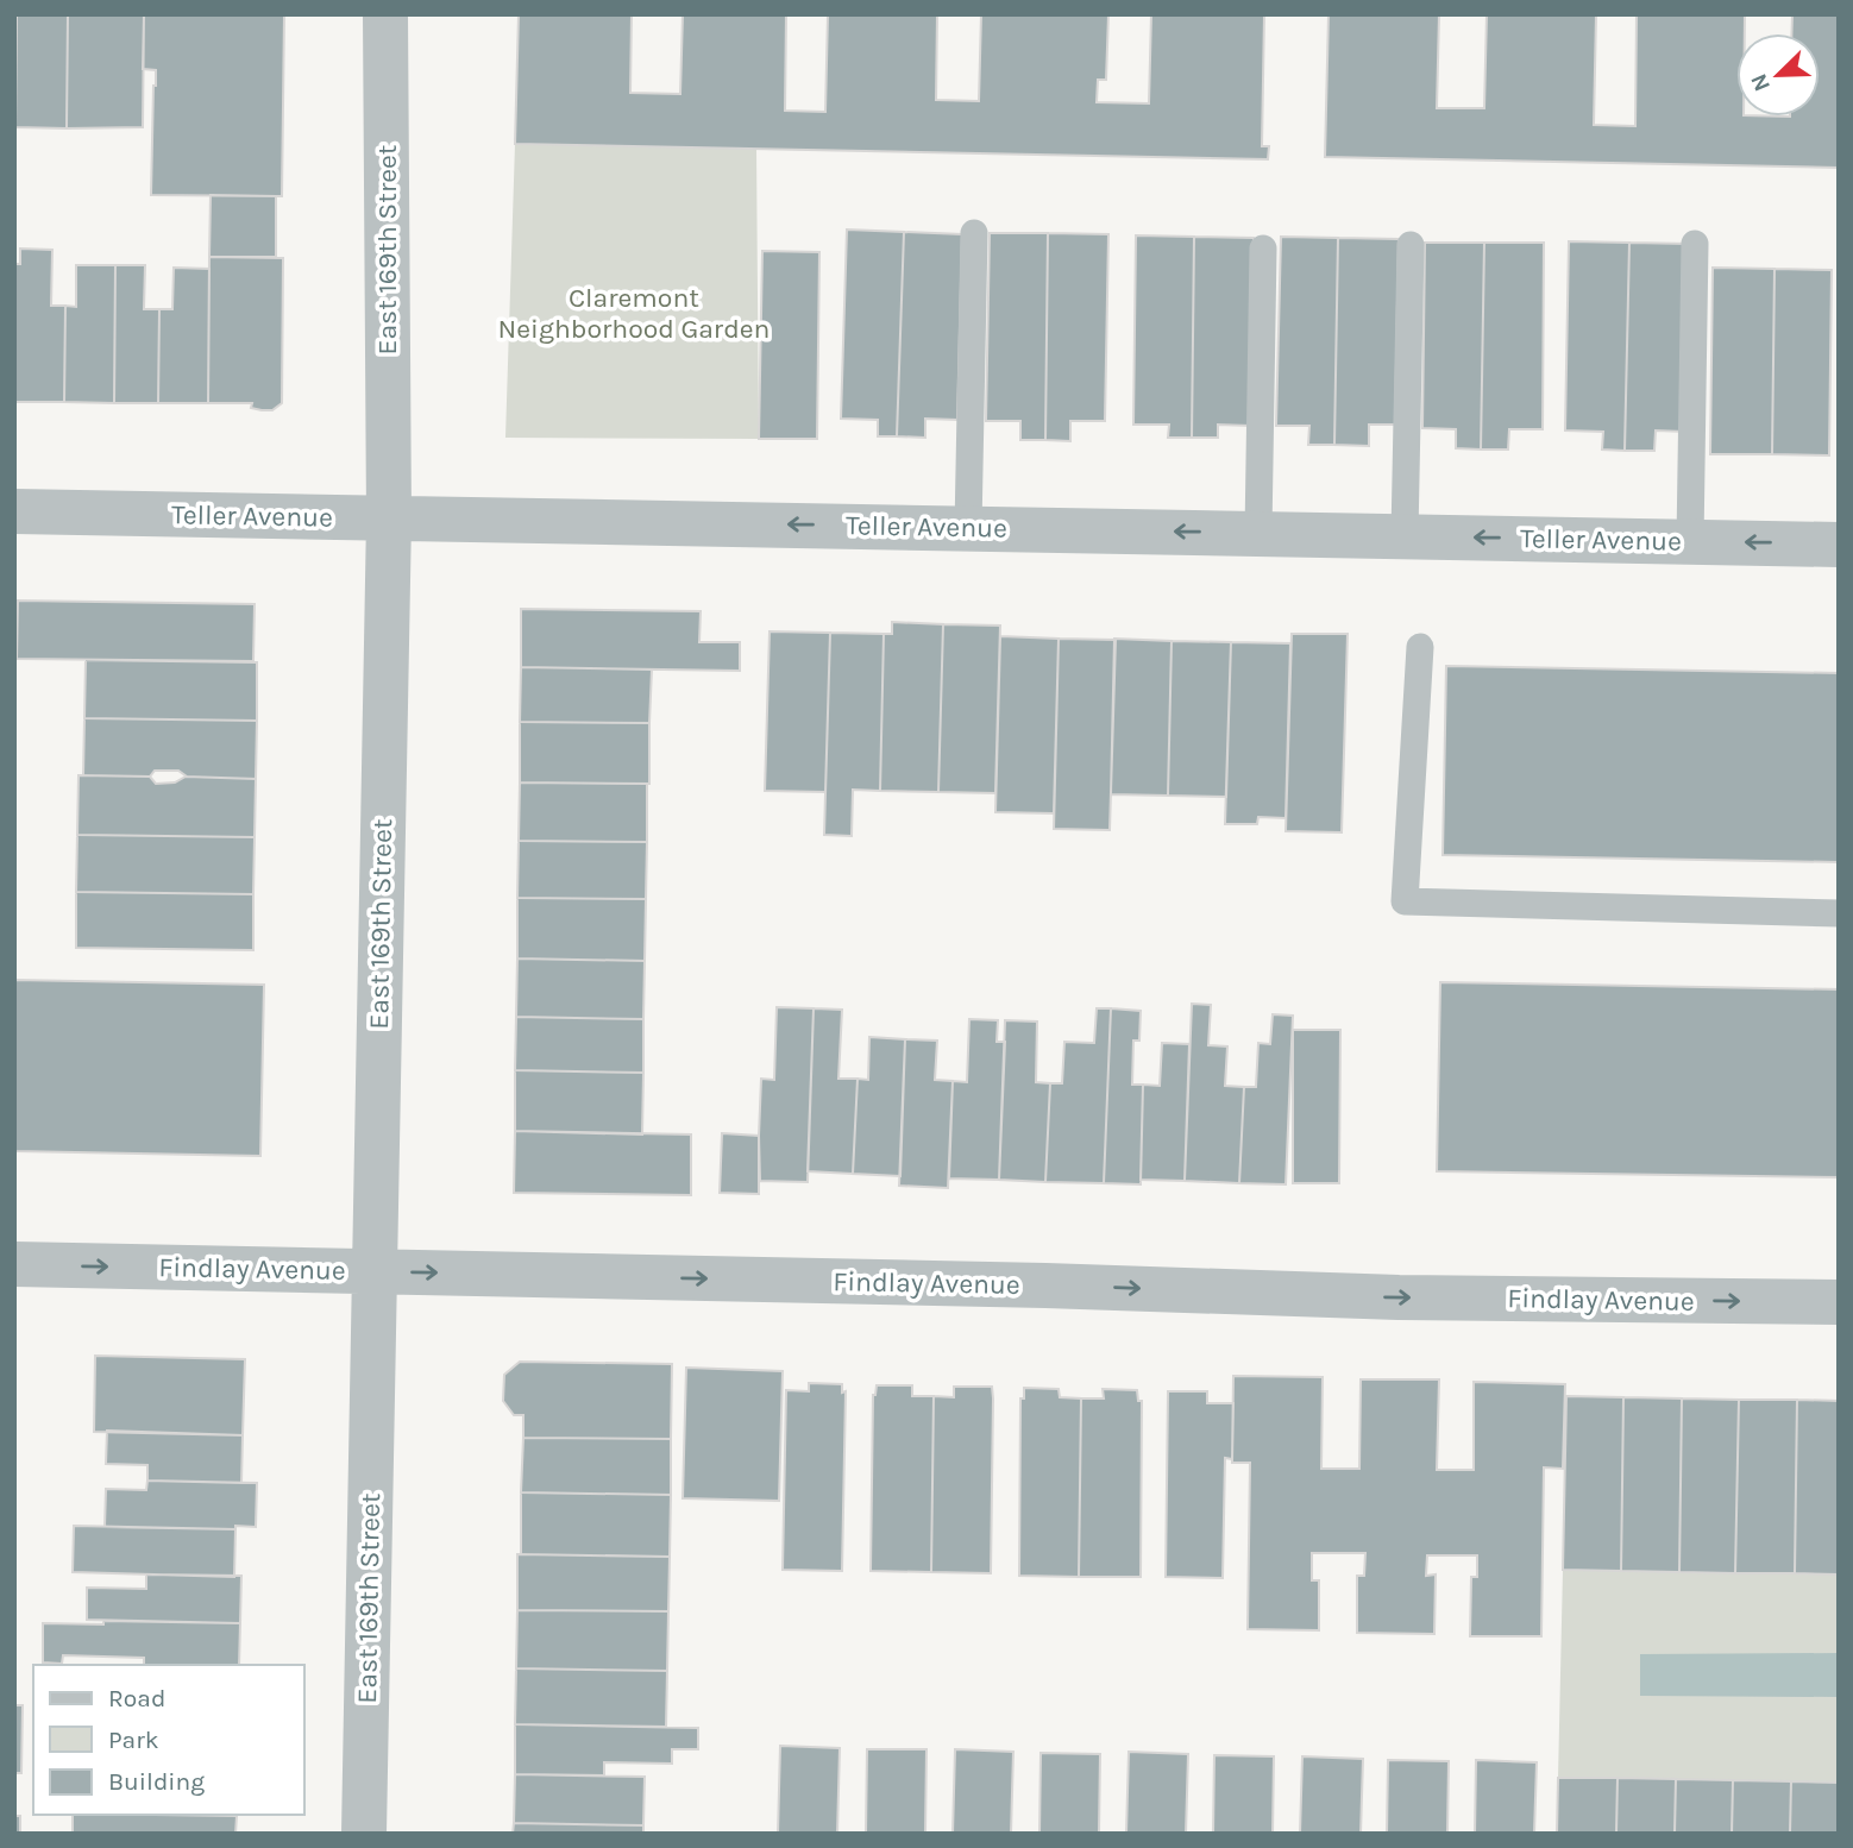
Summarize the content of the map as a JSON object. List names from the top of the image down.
{
  "streets": {
    "street": ["East 169th Street", "Teller Avenue", "Findlay Avenue"]
  },
  "crossings": [
    ["East 169th Street", "Teller Avenue"],
    ["East 169th Street", "Findlay Avenue"]
  ],
  "one_way": ["Teller Avenue", "Findlay Avenue"],
  "parks": ["Claremont Neighborhood Garden"],
  "legend": ["Road", "Park", "Building"],
  "north": "bottom left"
}
